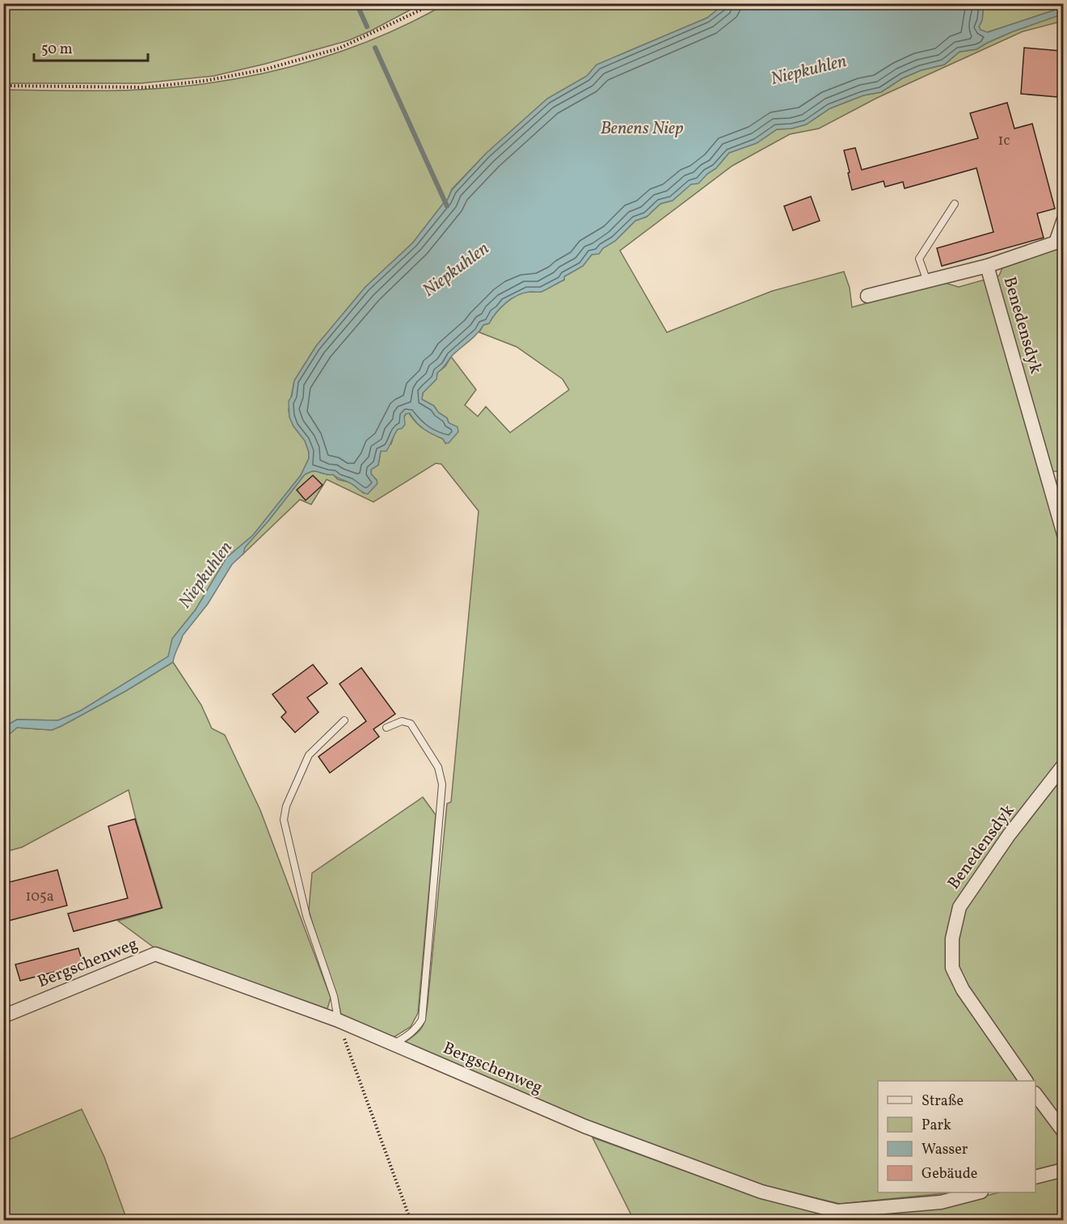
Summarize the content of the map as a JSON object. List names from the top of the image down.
{
  "streets": {
    "street": ["Benedensdyk", "Bergschenweg"]
  },
  "water": ["Niepkuhlen", "Benens Niep"],
  "house_numbers": ["1c", "105a"],
  "legend": [
    "Straße",
    "Park",
    "Wasser",
    "Gebäude"
  ],
  "scale_bar": "50 m"
}
